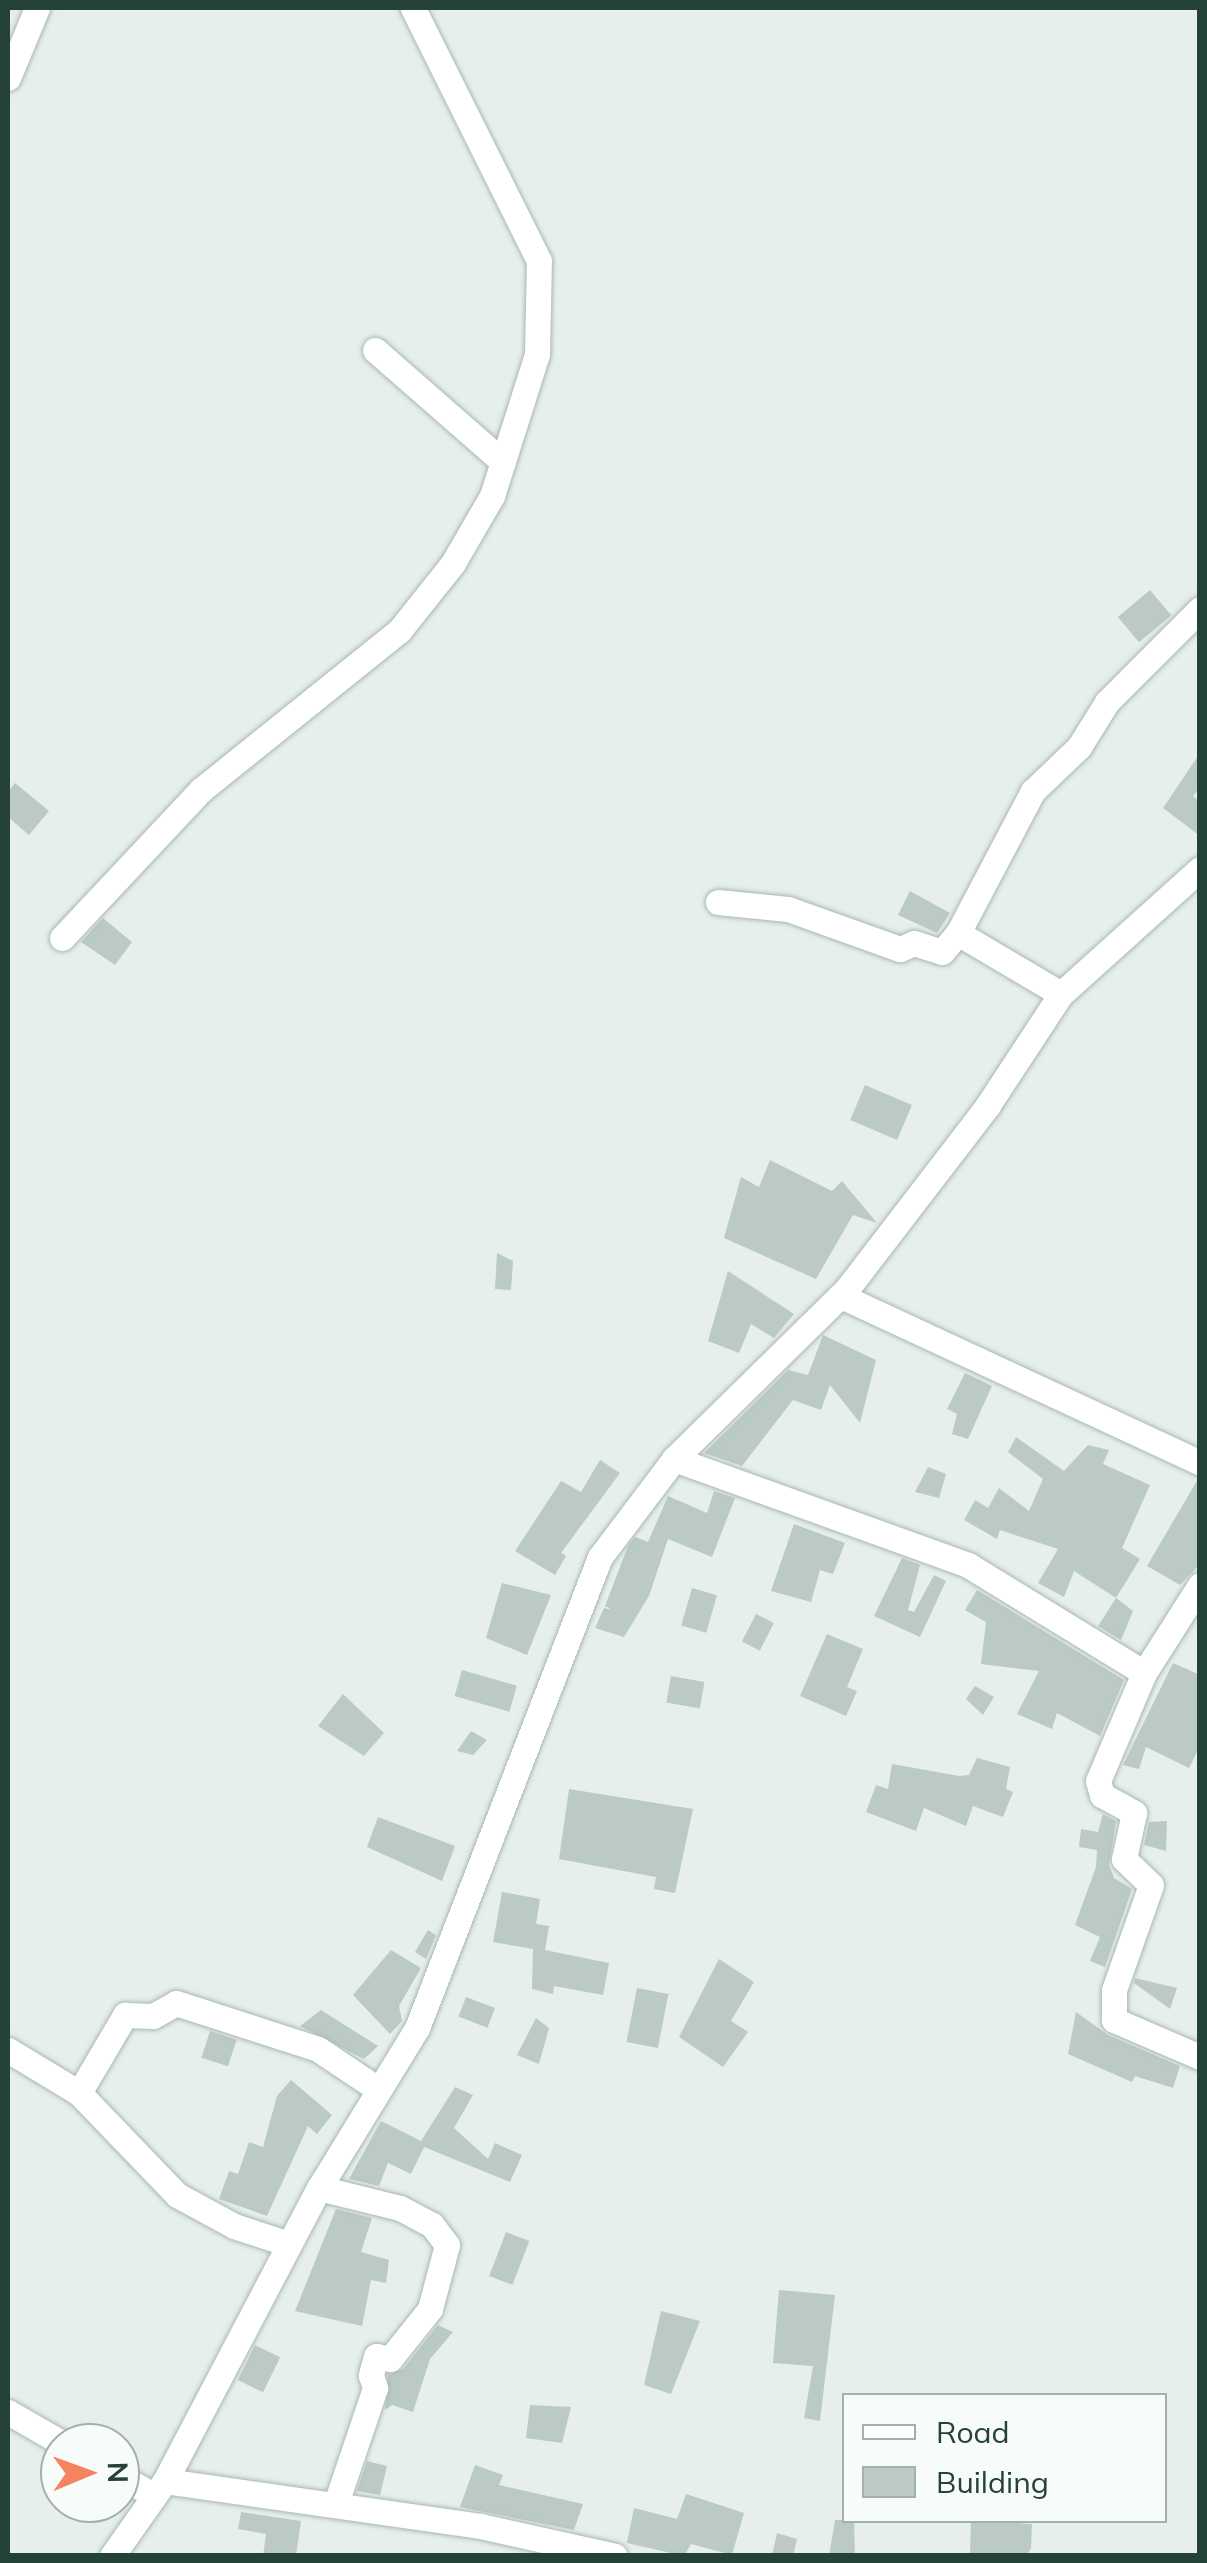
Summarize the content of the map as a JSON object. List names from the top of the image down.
{
  "legend": ["Road", "Building"],
  "north": "right"
}
